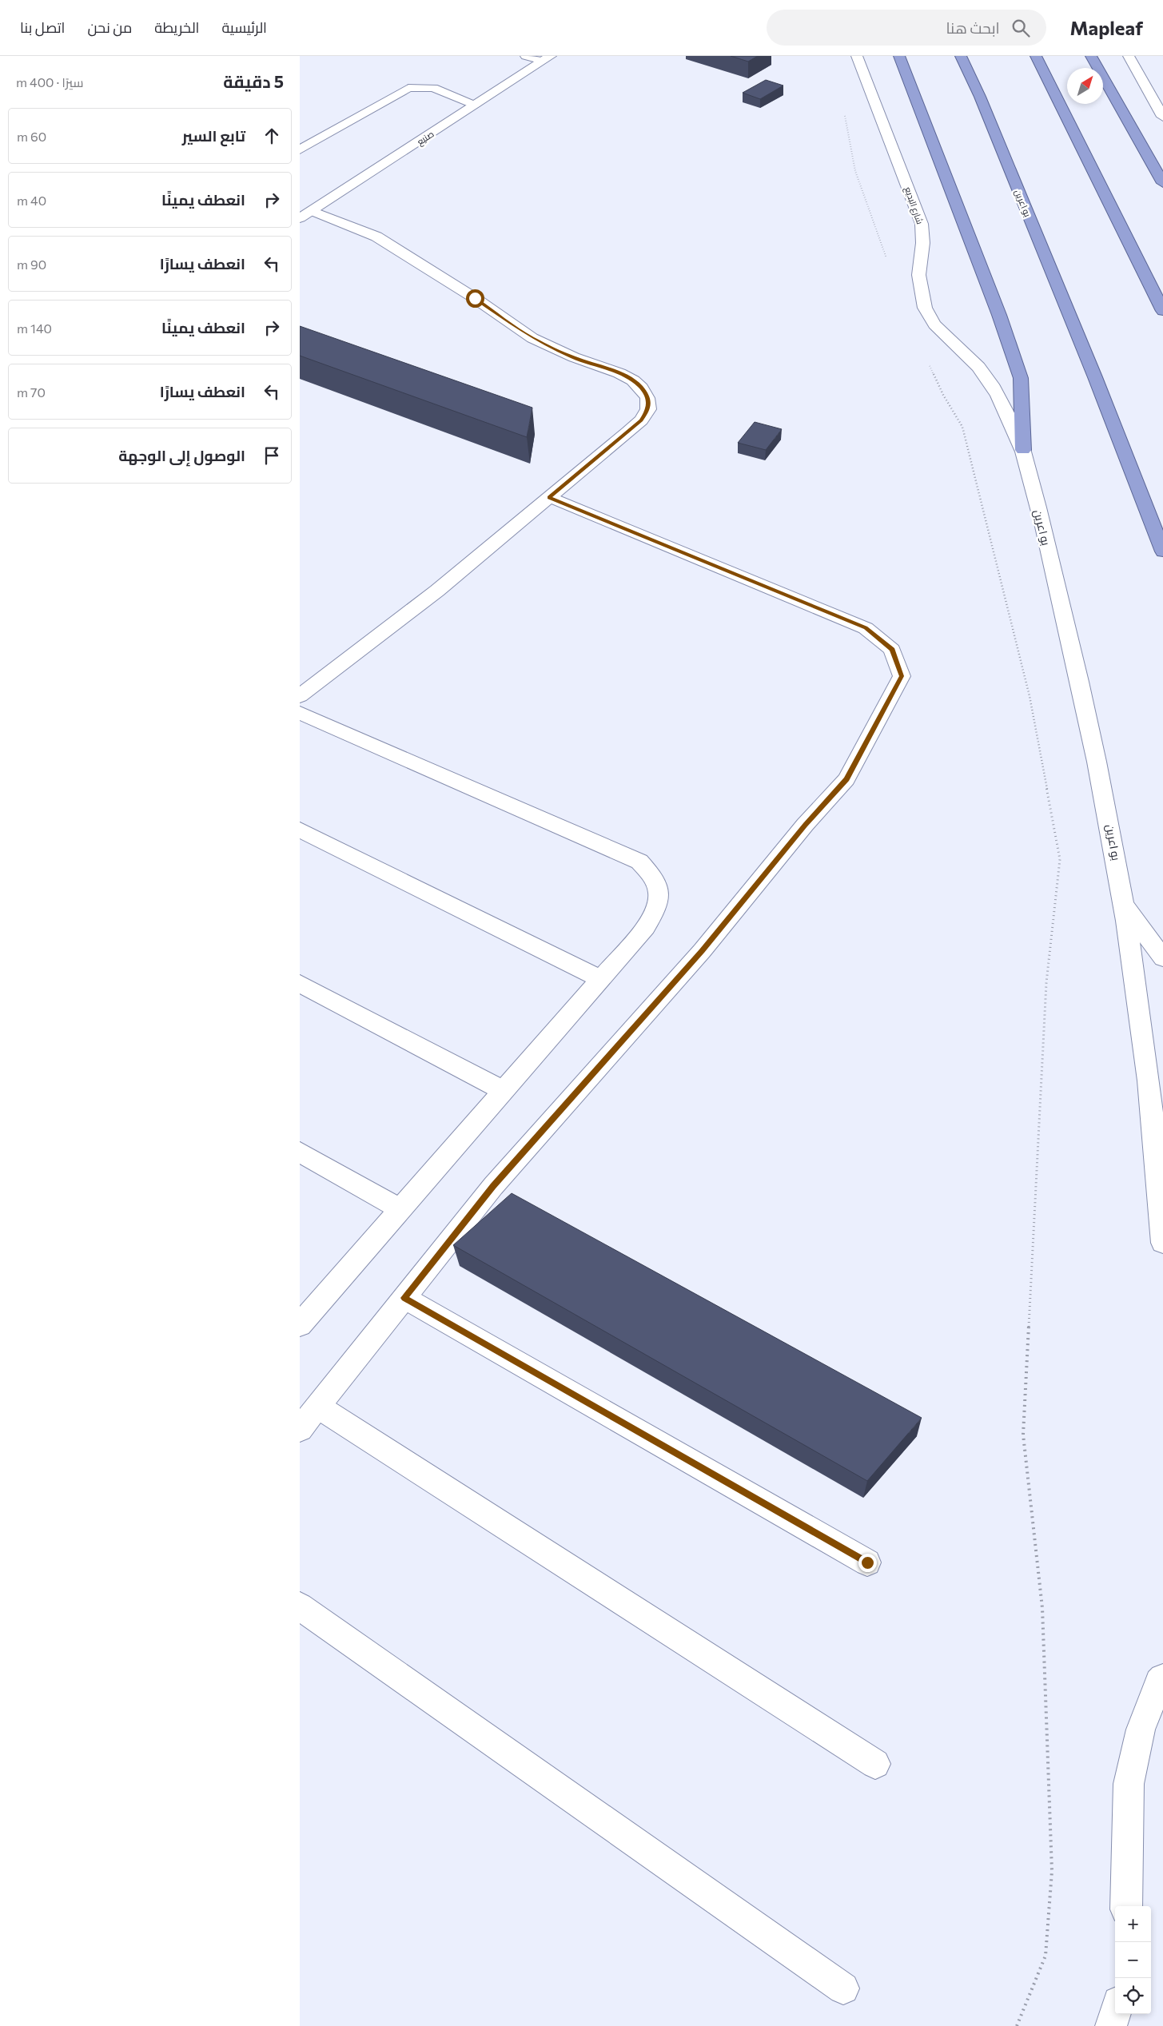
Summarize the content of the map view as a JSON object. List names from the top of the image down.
{
  "streets": {
    "highway": ["بو اعرين"],
    "main road": ["صنيع", "شارع البديع"]
  },
  "crossings": [
    ["بو اعرين", "شارع البديع"]
  ],
  "north": "top right",
  "page": {
    "header": "Mapleaf",
    "search": "ابحث هنا",
    "nav": [
      "الرئيسية",
      "الخريطة",
      "من نحن",
      "اتصل بنا"
    ],
    "heading": ["5 دقيقة", "سيرًا · 400 m"],
    "list": [
      ["تابع السير", "60 m"],
      ["انعطف يمينًا", "40 m"],
      ["انعطف يسارًا", "90 m"],
      ["انعطف يمينًا", "140 m"],
      ["انعطف يسارًا", "70 m"],
      "الوصول إلى الوجهة"
    ],
    "map_buttons": ["+", "−"]
  }
}
